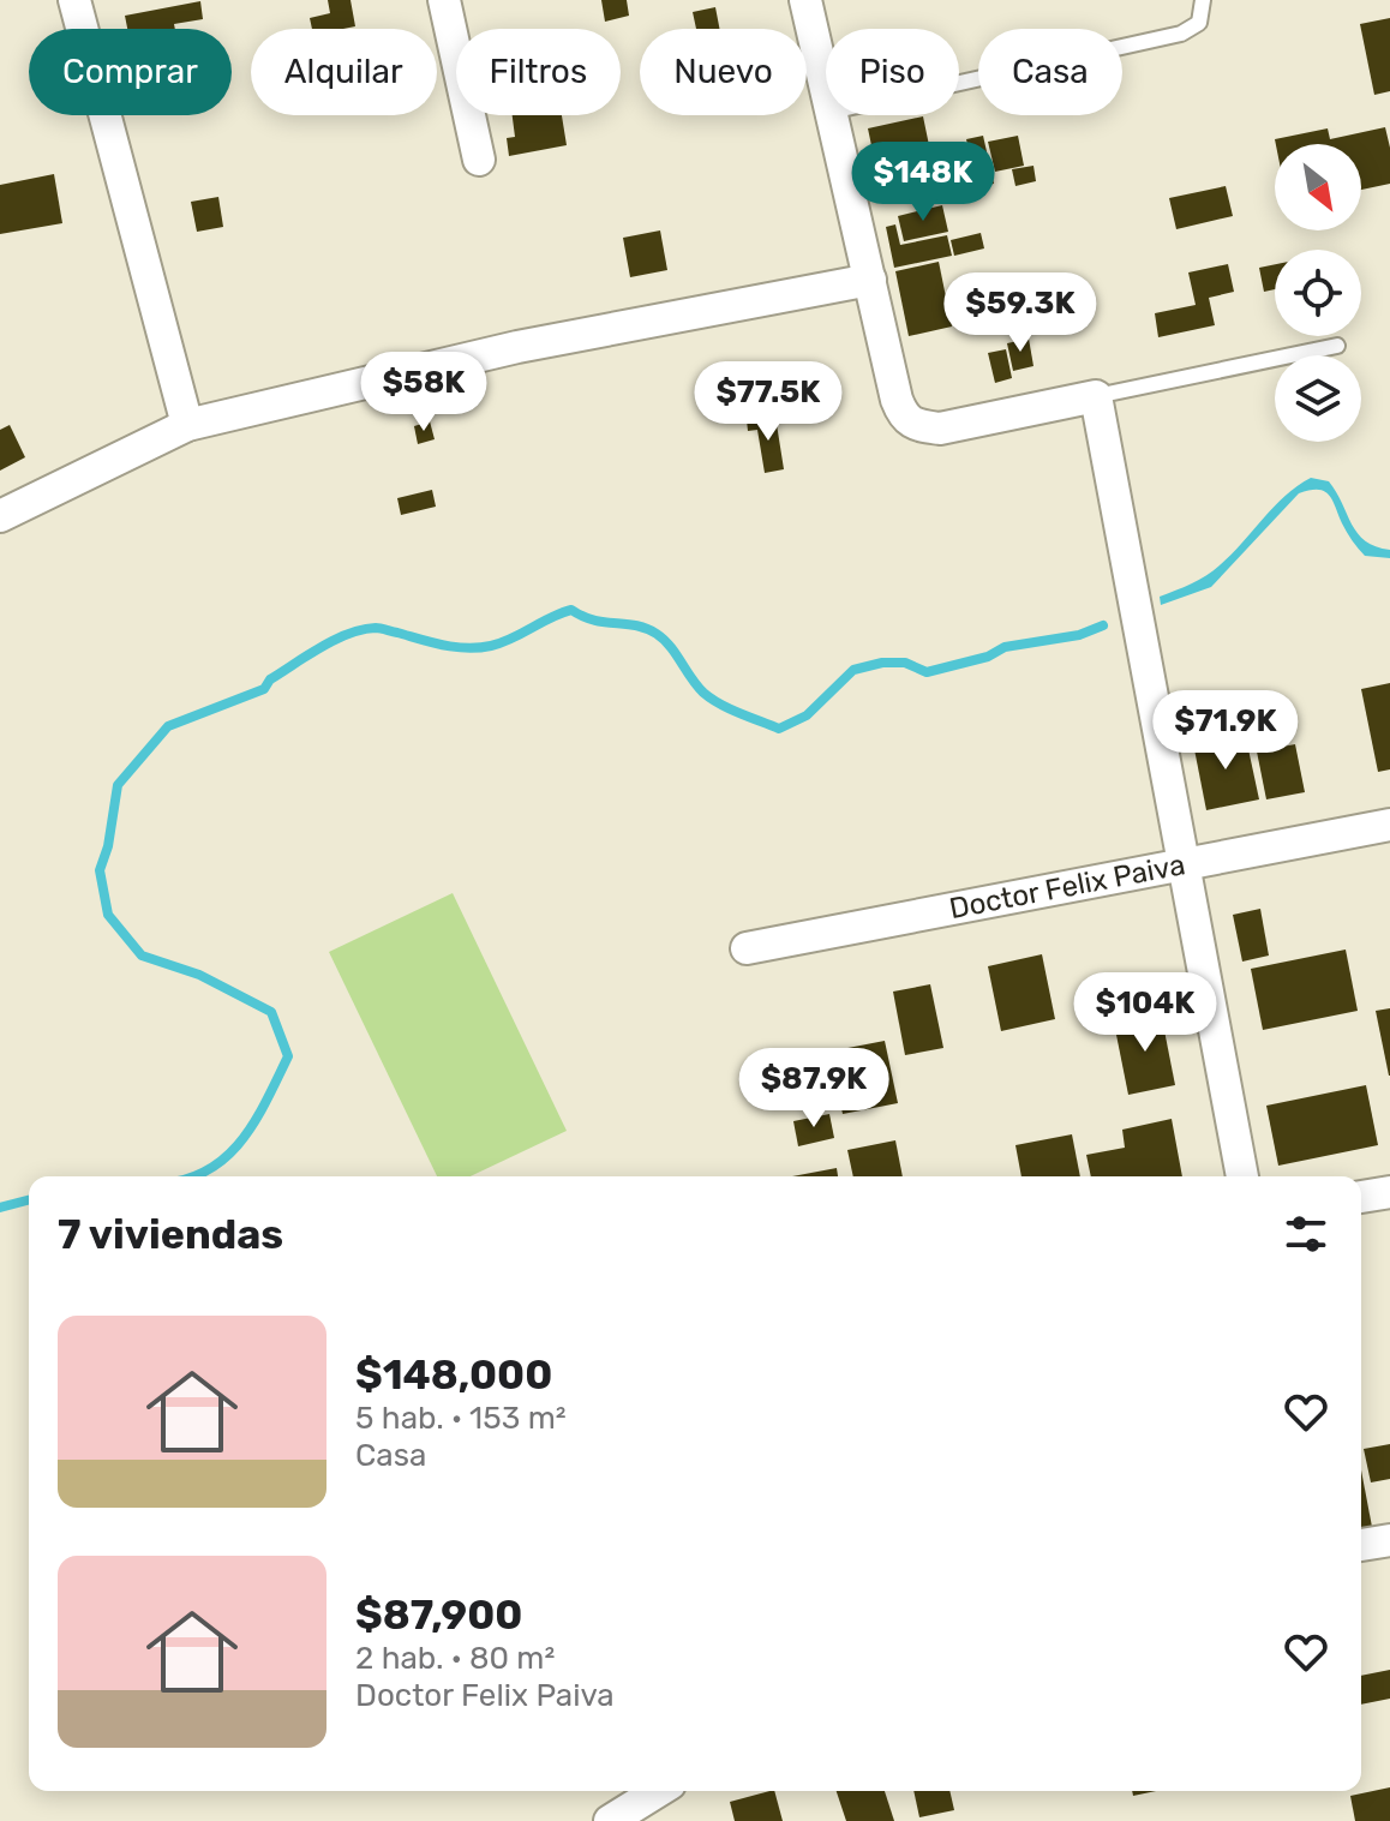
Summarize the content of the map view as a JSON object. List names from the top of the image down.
{
  "streets": {
    "street": ["Doctor Felix Paiva"]
  },
  "north": "bottom right",
  "page": {
    "chip": [
      "Comprar",
      "Alquilar",
      "Filtros",
      "Nuevo",
      "Piso",
      "Casa"
    ],
    "price": [
      "$148K",
      "$59.3K",
      "$58K",
      "$77.5K",
      "$71.9K",
      "$104K",
      "$87.9K"
    ],
    "heading": "7 viviendas",
    "list": [
      {
        "name": "$148,000",
        "note": "5 hab. · 153 m² · Casa"
      },
      {
        "name": "$87,900",
        "note": "2 hab. · 80 m² · Doctor Felix Paiva"
      }
    ]
  }
}
